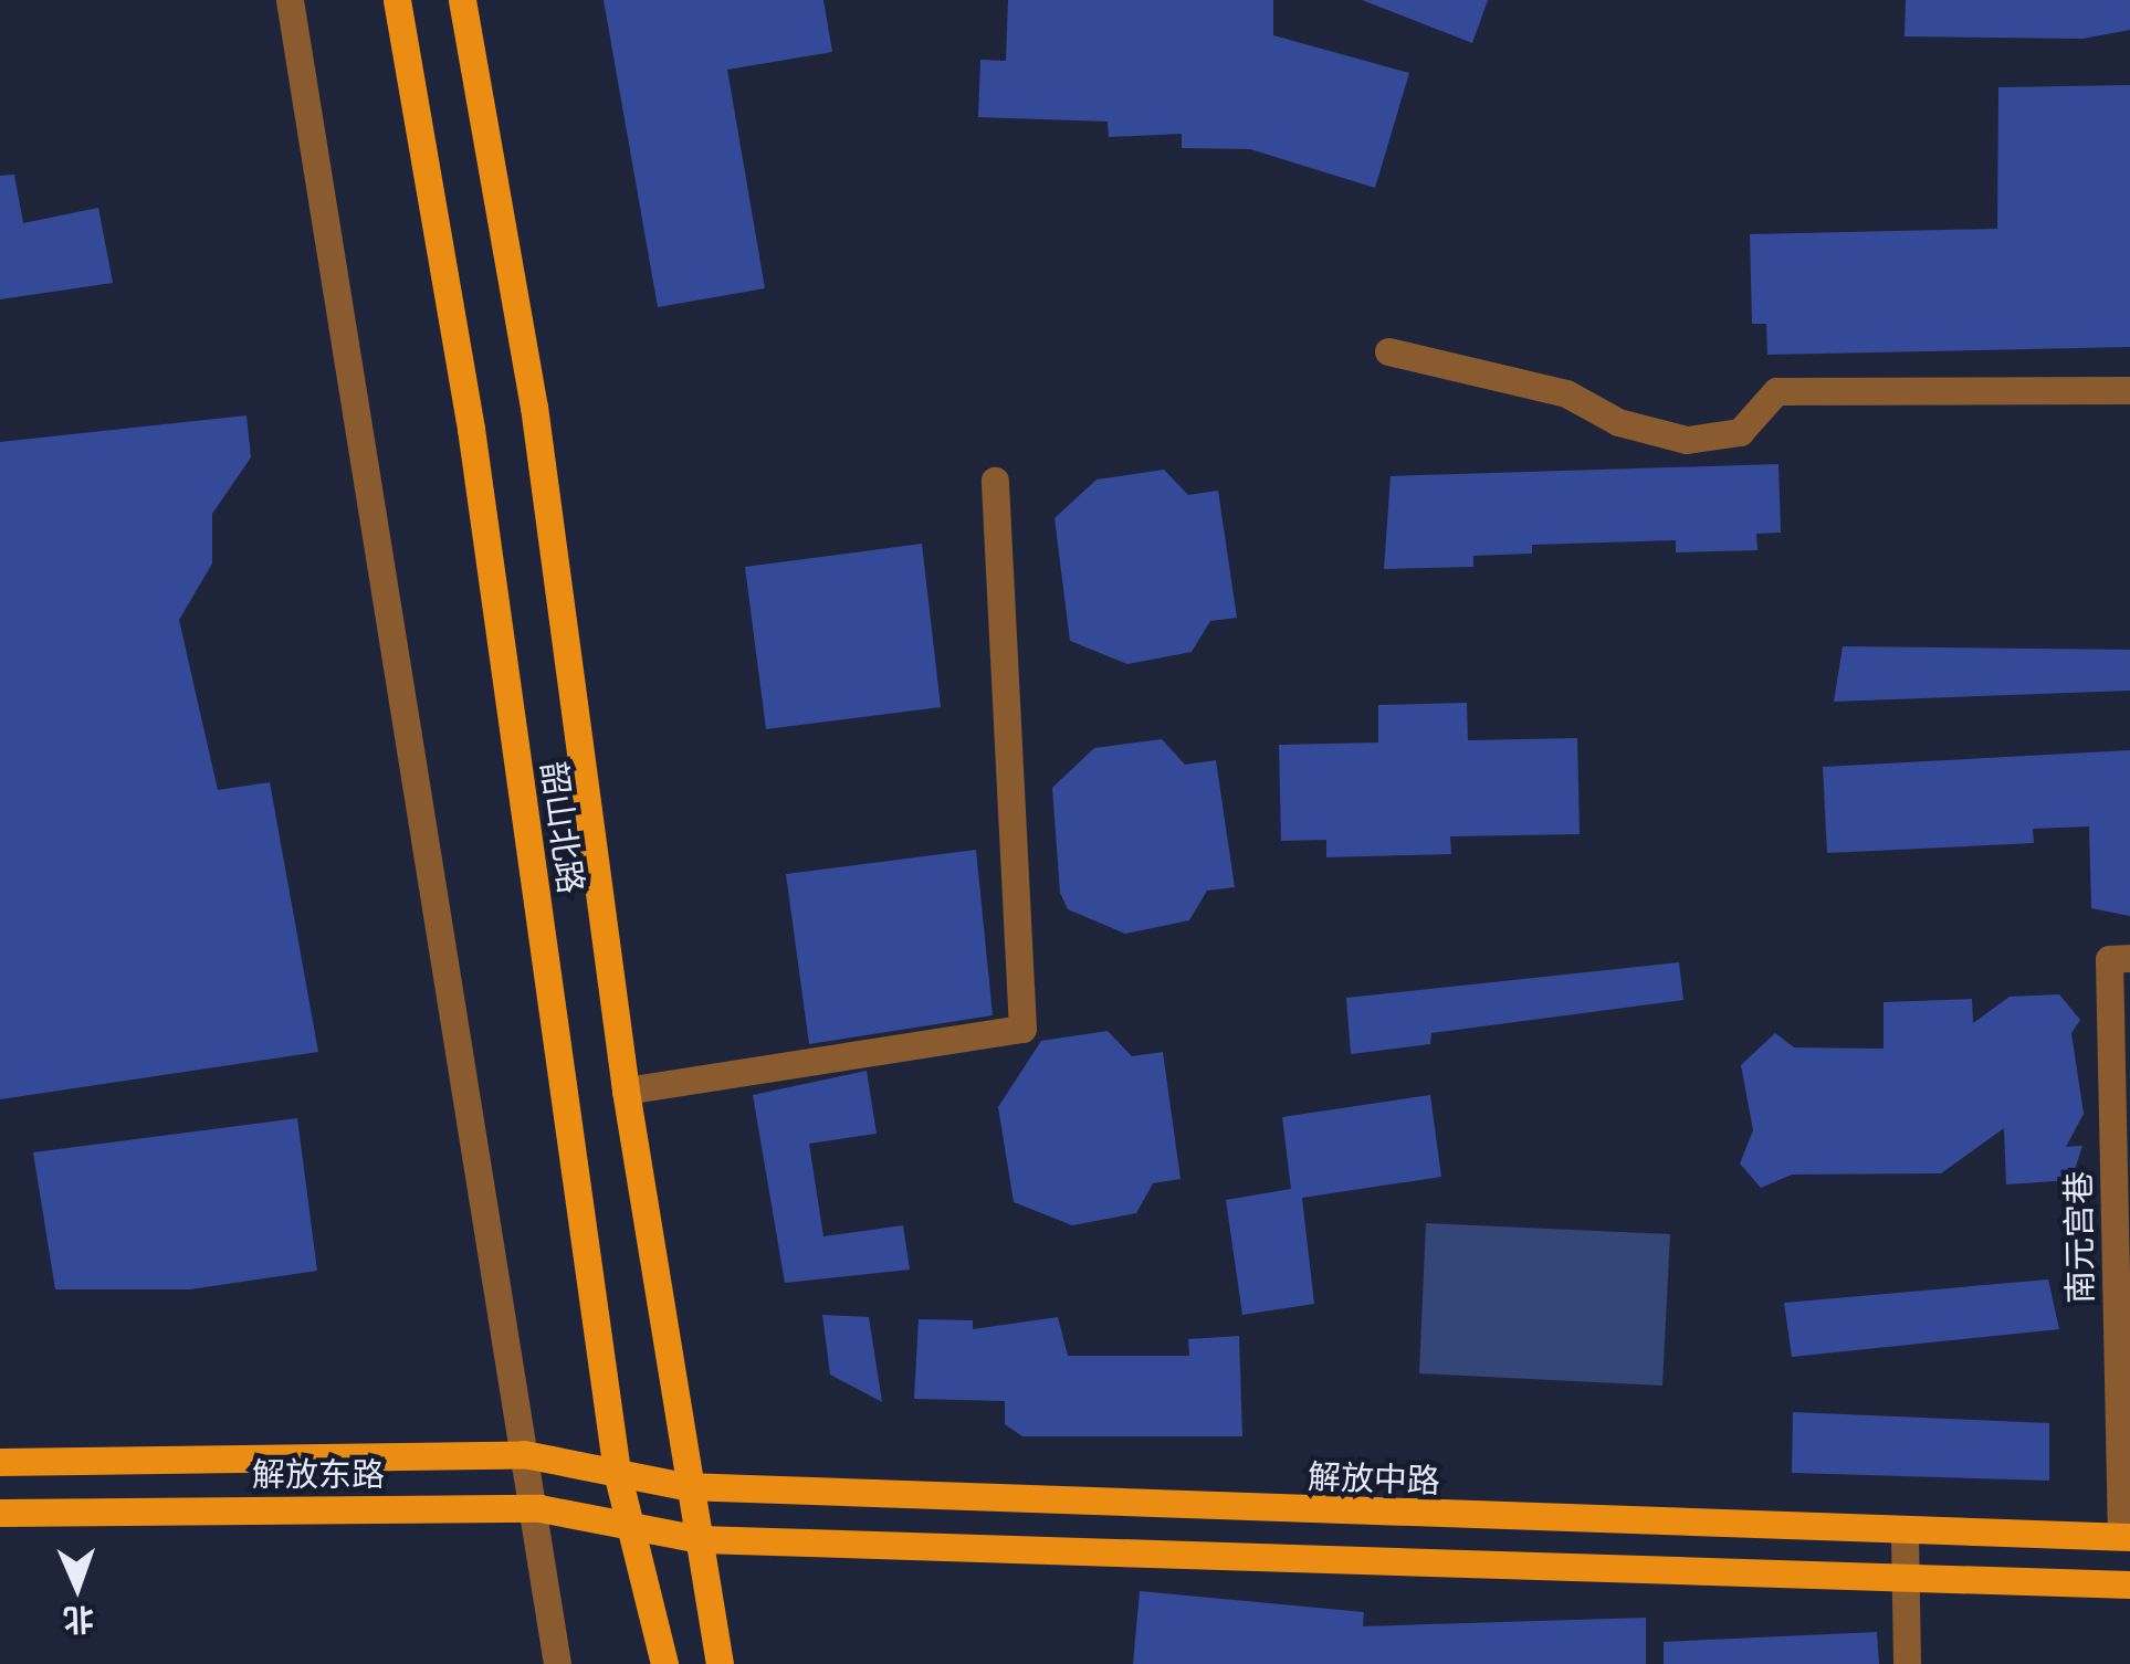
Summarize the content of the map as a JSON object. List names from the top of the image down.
{
  "streets": {
    "main road": ["韶山北路", "解放东路", "解放中路"],
    "street": ["南元宫巷"]
  },
  "crossings": [
    ["韶山北路", "解放东路"],
    ["韶山北路", "解放中路"],
    ["南元宫巷", "解放中路"],
    ["解放东路", "解放中路"]
  ],
  "north": "bottom"
}
